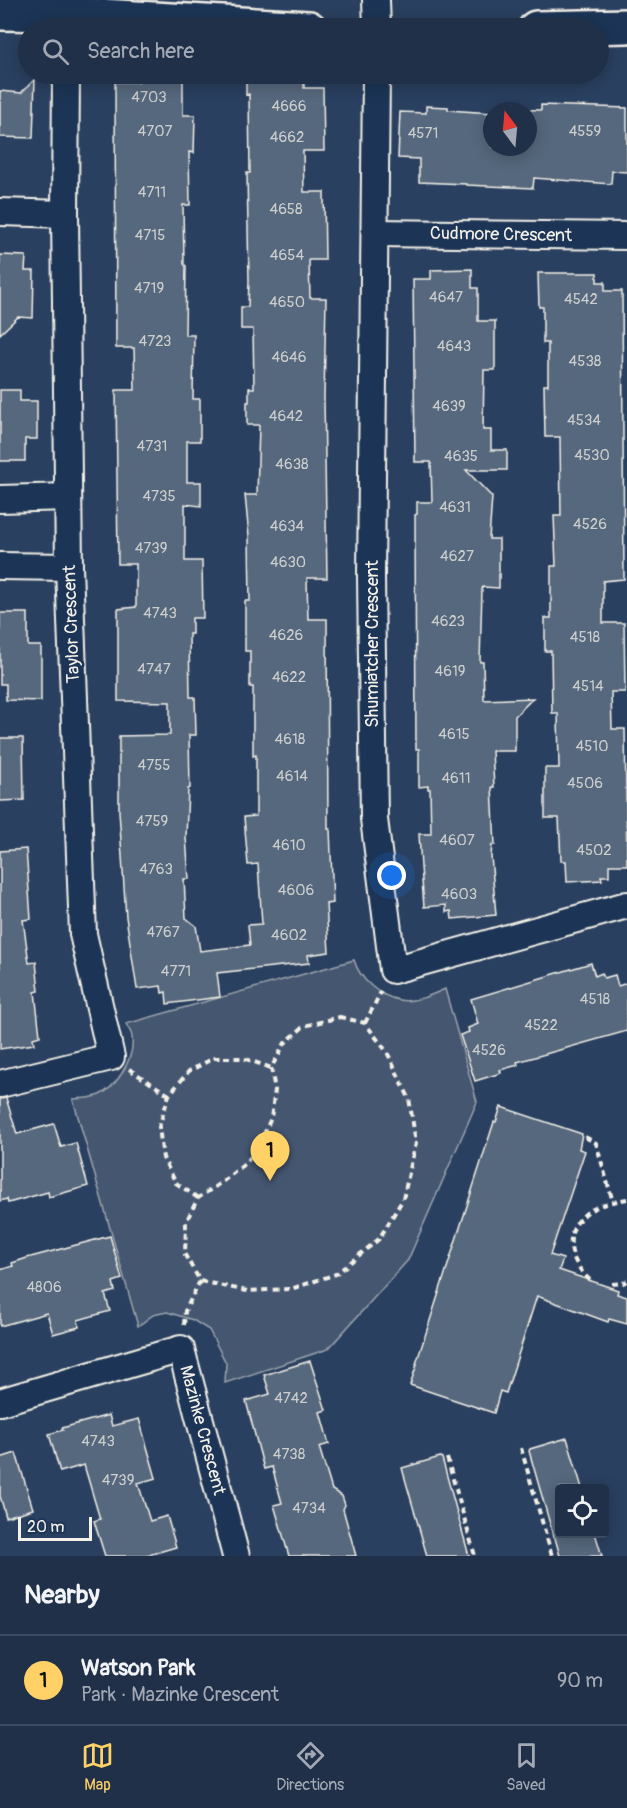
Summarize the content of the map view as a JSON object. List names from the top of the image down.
{
  "streets": {
    "street": [
      "Cudmore Crescent",
      "Taylor Crescent",
      "Shumiatcher Crescent",
      "Mazinke Crescent"
    ]
  },
  "crossings": [
    ["Cudmore Crescent", "Shumiatcher Crescent"]
  ],
  "house_numbers": [
    "4703",
    "4666",
    "4707",
    "4559",
    "4571",
    "4662",
    "4711",
    "4658",
    "4715",
    "4654",
    "4719",
    "4647",
    "4542",
    "4650",
    "4723",
    "4643",
    "4646",
    "4538",
    "4639",
    "4642",
    "4534",
    "4731",
    "4530",
    "4635",
    "4638",
    "4735",
    "4631",
    "4526",
    "4634",
    "4739",
    "4627",
    "4630",
    "4743",
    "4623",
    "4626",
    "4518",
    "4747",
    "4619",
    "4622",
    "4514",
    "4615",
    "4618",
    "4510",
    "4755",
    "4614",
    "4611",
    "4506",
    "4759",
    "4607",
    "4610",
    "4502",
    "4763",
    "4606",
    "4603",
    "4767",
    "4602",
    "4771",
    "4518",
    "4522",
    "4526",
    "4806",
    "4742",
    "4743",
    "4738",
    "4739",
    "4734"
  ],
  "scale_bar": "20 m",
  "north": "top",
  "page": {
    "search": "Search here",
    "pins": "1",
    "scale": "20 m",
    "heading": "Nearby",
    "list": [
      {
        "mark": "1",
        "name": "Watson Park",
        "note": "Park · Mazinke Crescent",
        "value": "90 m"
      }
    ],
    "nav": ["Map", "Directions", "Saved"]
  }
}
